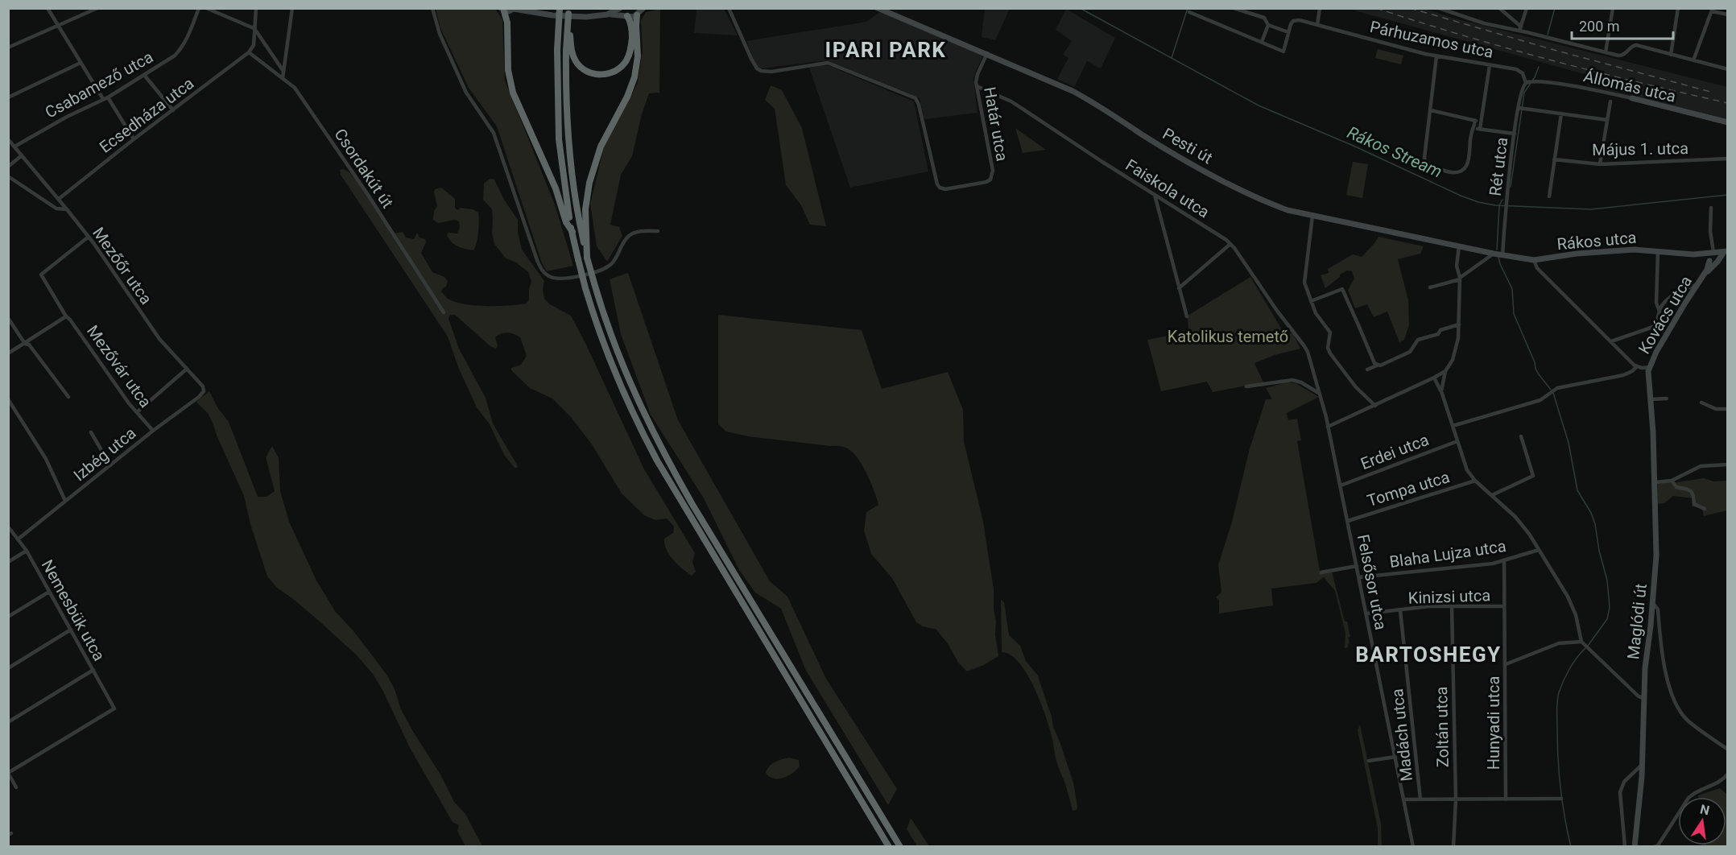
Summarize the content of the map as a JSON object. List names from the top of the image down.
{
  "streets": {
    "main road": [
      "Állomás utca",
      "Pesti út",
      "Rákos utca",
      "Kovács utca",
      "Maglódi út"
    ],
    "street": [
      "Párhuzamos utca",
      "Csabamező utca",
      "Ecsedháza utca",
      "Határ utca",
      "Május 1. utca",
      "Rét utca",
      "Csordakút út",
      "Faiskola utca",
      "Mezőőr utca",
      "Mezővár utca",
      "Erdei utca",
      "Izbég utca",
      "Tompa utca",
      "Blaha Lujza utca",
      "Felsősor utca",
      "Kinizsi utca",
      "Nemesbük utca",
      "Hunyadi utca",
      "Zoltán utca",
      "Madách utca"
    ]
  },
  "crossings": [
    ["Párhuzamos utca", "Állomás utca"],
    ["Párhuzamos utca", "Rét utca"],
    ["Csabamező utca", "Mezőőr utca"],
    ["Állomás utca", "Rét utca"],
    ["Ecsedháza utca", "Csordakút út"],
    ["Ecsedháza utca", "Mezőőr utca"],
    ["Határ utca", "Pesti út"],
    ["Határ utca", "Faiskola utca"],
    ["Pesti út", "Rét utca"],
    ["Pesti út", "Rákos utca"],
    ["Rét utca", "Rákos utca"],
    ["Faiskola utca", "Felsősor utca"],
    ["Rákos utca", "Kovács utca"],
    ["Mezőőr utca", "Mezővár utca"],
    ["Mezőőr utca", "Izbég utca"],
    ["Kovács utca", "Maglódi út"],
    ["Mezővár utca", "Izbég utca"],
    ["Erdei utca", "Felsősor utca"],
    ["Izbég utca", "Nemesbük utca"],
    ["Tompa utca", "Felsősor utca"],
    ["Blaha Lujza utca", "Felsősor utca"],
    ["Blaha Lujza utca", "Hunyadi utca"],
    ["Felsősor utca", "Kinizsi utca"],
    ["Kinizsi utca", "Hunyadi utca"],
    ["Kinizsi utca", "Zoltán utca"],
    ["Kinizsi utca", "Madách utca"]
  ],
  "districts": ["IPARI PARK", "BARTOSHEGY"],
  "water": ["Rákos Stream"],
  "parks": ["Katolikus temető"],
  "scale_bar": "200 m",
  "north": "top"
}
